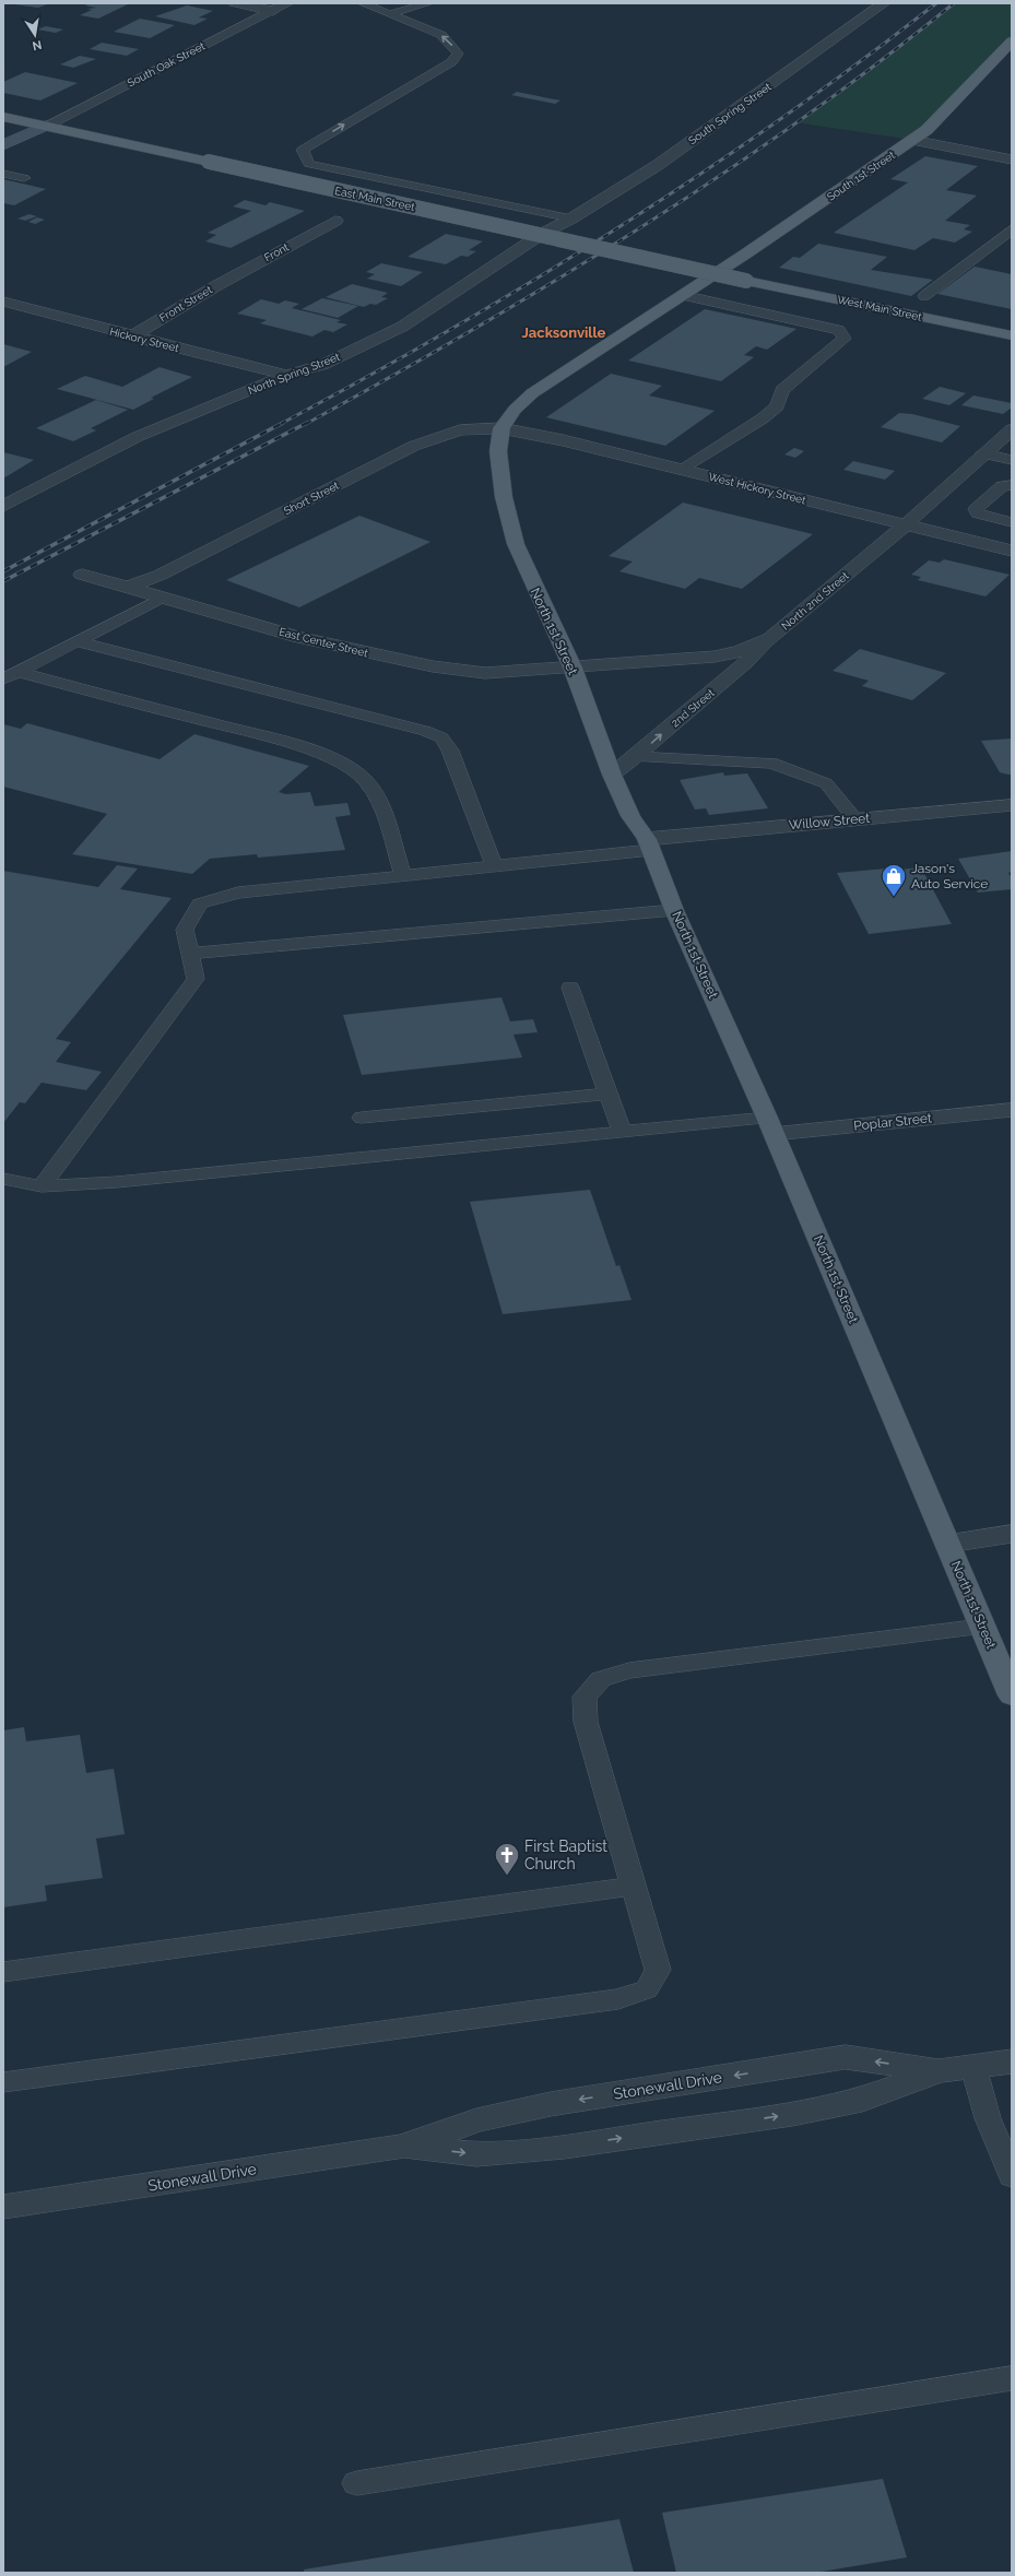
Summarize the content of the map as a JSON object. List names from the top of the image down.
{
  "streets": {
    "main road": [
      "South 1st Street",
      "East Main Street",
      "West Main Street",
      "North 1st Street"
    ],
    "street": [
      "South Oak Street",
      "South Spring Street",
      "Front",
      "Front Street",
      "Hickory Street",
      "North Spring Street",
      "West Hickory Street",
      "Short Street",
      "North 2nd Street",
      "East Center Street",
      "2nd Street",
      "Willow Street",
      "Poplar Street",
      "Stonewall Drive"
    ]
  },
  "crossings": [
    ["South Oak Street", "East Main Street"],
    ["South Spring Street", "North Spring Street"],
    ["South 1st Street", "North 1st Street"],
    ["East Main Street", "West Main Street"],
    ["Front", "Front Street"],
    ["Front Street", "Hickory Street"],
    ["Hickory Street", "North Spring Street"],
    ["West Hickory Street", "Short Street"],
    ["West Hickory Street", "North 2nd Street"],
    ["West Hickory Street", "North 1st Street"],
    ["Short Street", "North 1st Street"],
    ["Short Street", "East Center Street"],
    ["North 2nd Street", "North 1st Street"],
    ["North 2nd Street", "East Center Street"],
    ["North 2nd Street", "2nd Street"],
    ["North 1st Street", "East Center Street"],
    ["North 1st Street", "2nd Street"],
    ["North 1st Street", "Willow Street"],
    ["North 1st Street", "Poplar Street"]
  ],
  "one_way": ["2nd Street"],
  "districts": ["Jacksonville"],
  "places": {
    "shop": ["Jason's Auto Service"],
    "church": ["First Baptist Church"]
  },
  "north": "bottom"
}
